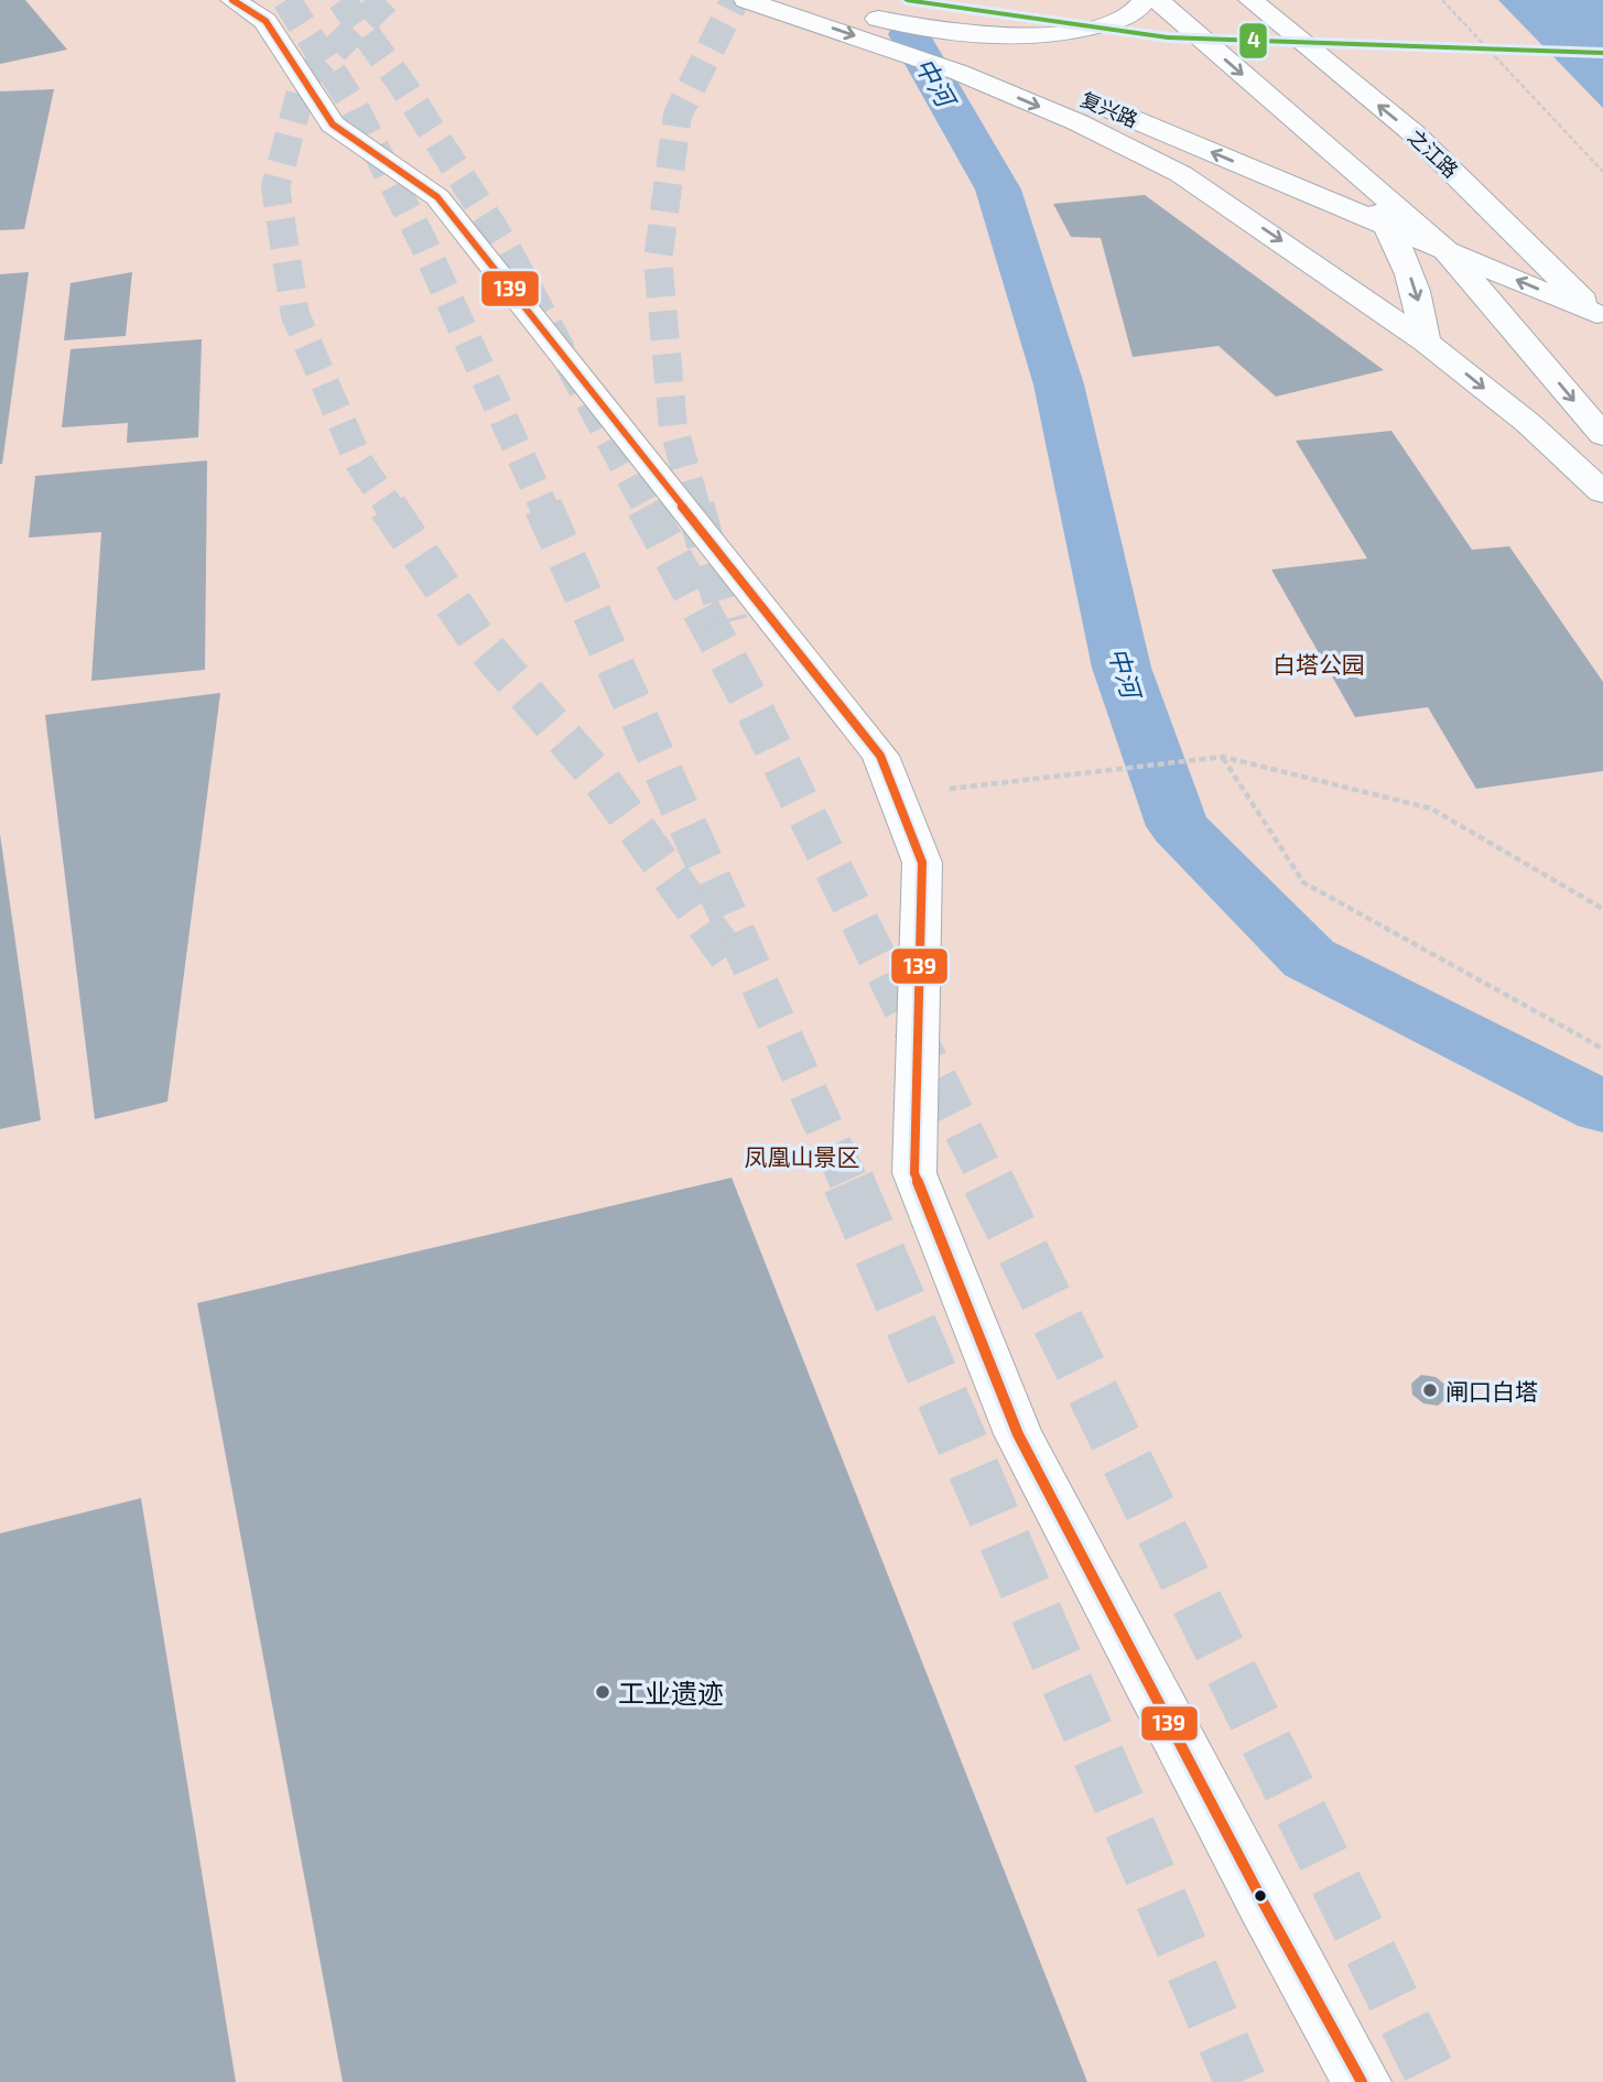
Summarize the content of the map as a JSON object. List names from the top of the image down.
{
  "streets": {
    "main road": ["复兴路", "之江路"]
  },
  "crossings": [
    ["复兴路", "之江路"]
  ],
  "water": ["中河"],
  "parks": ["白塔公园", "凤凰山景区"],
  "places": ["闸口白塔", "工业遗迹"],
  "lines": ["transit line 4", "transit line 139"]
}
